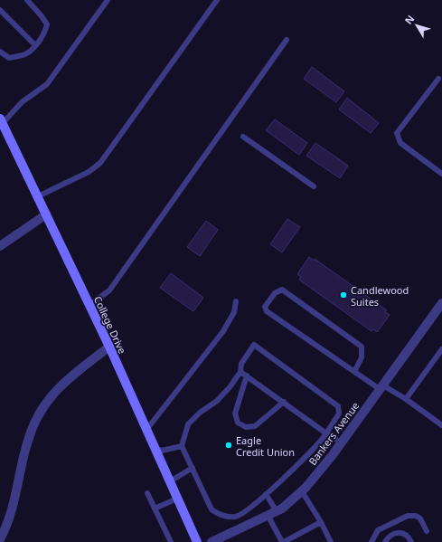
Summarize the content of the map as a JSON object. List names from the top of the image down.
{
  "streets": {
    "street": ["College Drive", "Bankers Avenue"]
  },
  "places": ["Candlewood Suites", "Eagle Credit Union"],
  "north": "top left"
}
